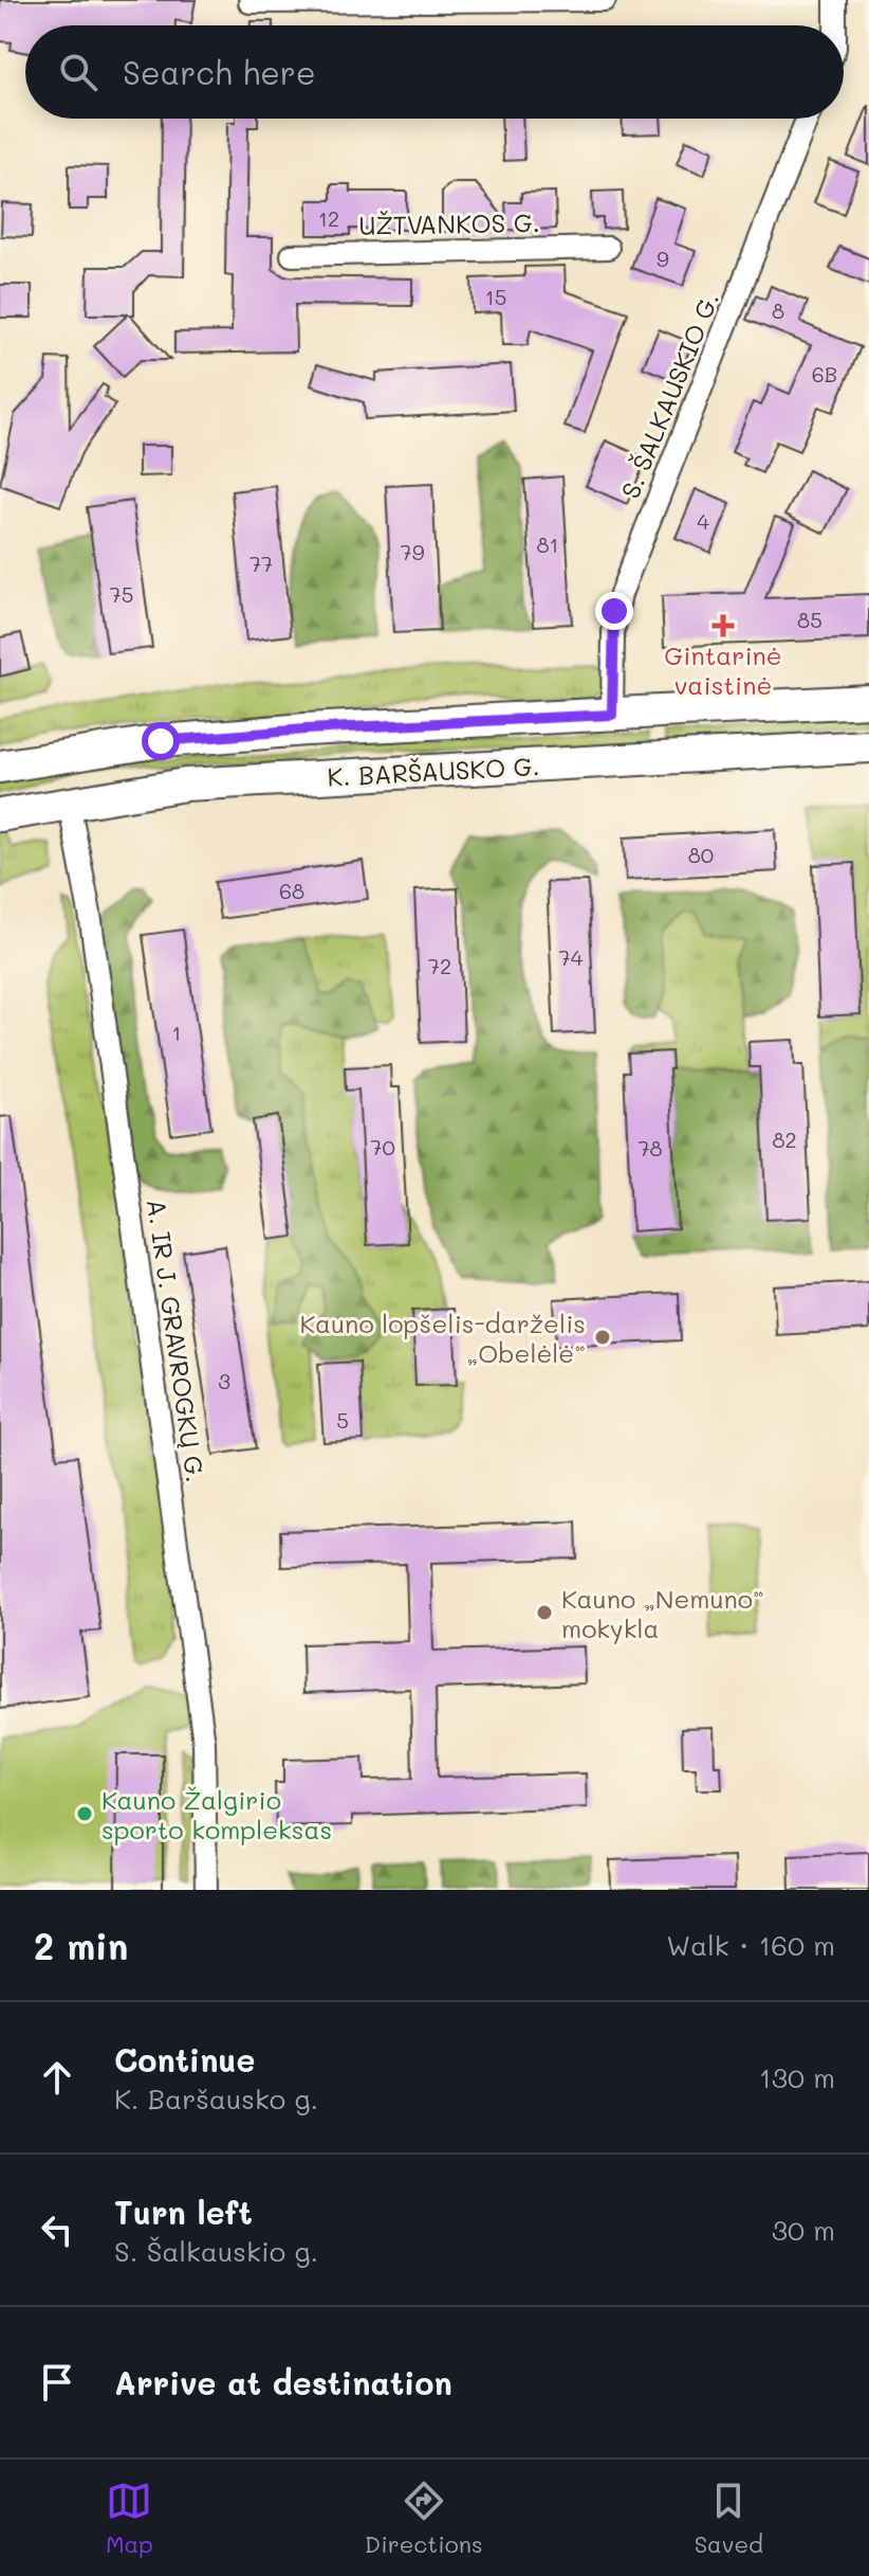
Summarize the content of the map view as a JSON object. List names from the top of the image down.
{
  "streets": {
    "main road": ["K. BARŠAUSKO G."],
    "street": ["UŽTVANKOS G.", "S. ŠALKAUSKIO G.", "A. IR J. GRAVROGKŲ G."]
  },
  "crossings": [
    ["S. ŠALKAUSKIO G.", "K. BARŠAUSKO G."],
    ["K. BARŠAUSKO G.", "A. IR J. GRAVROGKŲ G."]
  ],
  "places": {
    "health": ["Gintarinė vaistinė"],
    "other": ["Kauno lopšelis-darželis „Obelėlė“", "Kauno „Nemuno“ mokykla", "Kauno Žalgirio sporto kompleksas"]
  },
  "house_numbers": [
    "12",
    "9",
    "15",
    "8",
    "6B",
    "4",
    "81",
    "79",
    "77",
    "75",
    "85",
    "80",
    "68",
    "74",
    "72",
    "1",
    "82",
    "70",
    "78",
    "3",
    "5"
  ],
  "page": {
    "search": "Search here",
    "heading": ["2 min", "Walk · 160 m"],
    "list": [
      ["Continue", "K. Baršausko g.", "130 m"],
      ["Turn left", "S. Šalkauskio g.", "30 m"],
      "Arrive at destination"
    ],
    "nav": ["Map", "Directions", "Saved"]
  }
}
